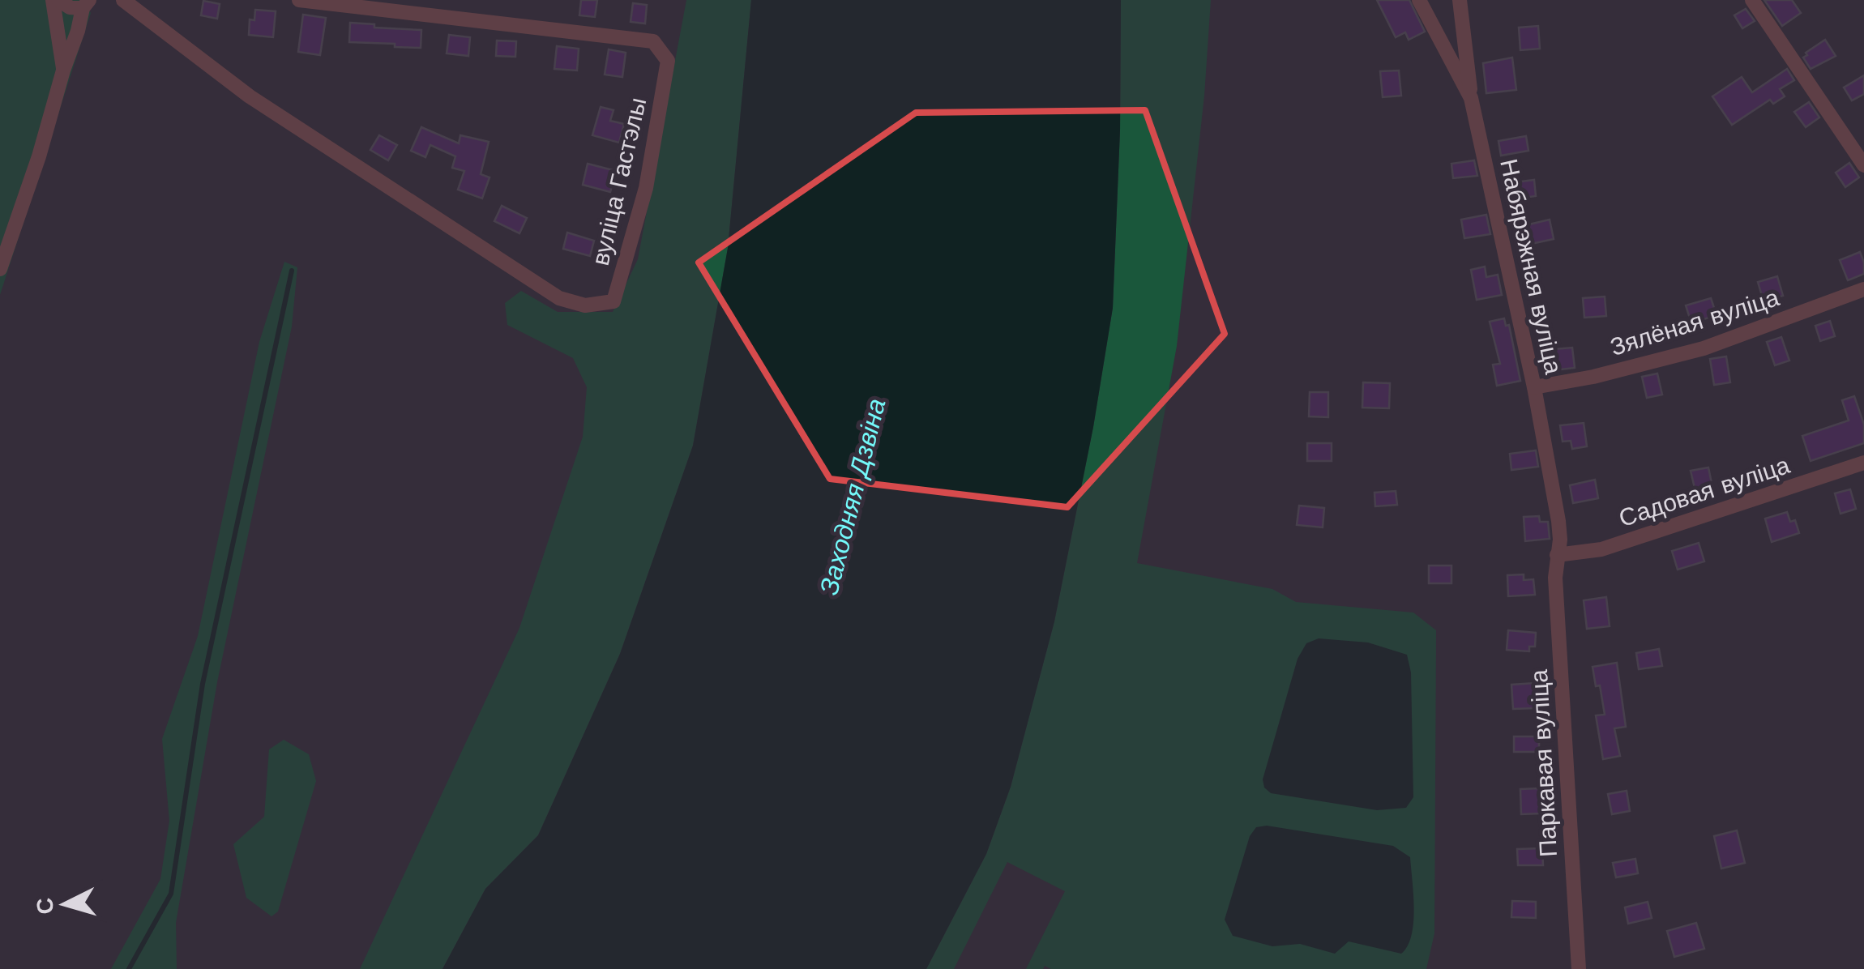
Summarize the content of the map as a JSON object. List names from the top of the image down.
{
  "streets": {
    "street": [
      "вуліца Гастэлы",
      "Набярэжная вуліца",
      "Зялёная вуліца",
      "Садовая вуліца",
      "Паркавая вуліца"
    ]
  },
  "crossings": [
    ["Набярэжная вуліца", "Зялёная вуліца"],
    ["Набярэжная вуліца", "Садовая вуліца"],
    ["Набярэжная вуліца", "Паркавая вуліца"],
    ["Садовая вуліца", "Паркавая вуліца"]
  ],
  "water": ["Заходняя Дзвіна"],
  "north": "left"
}
